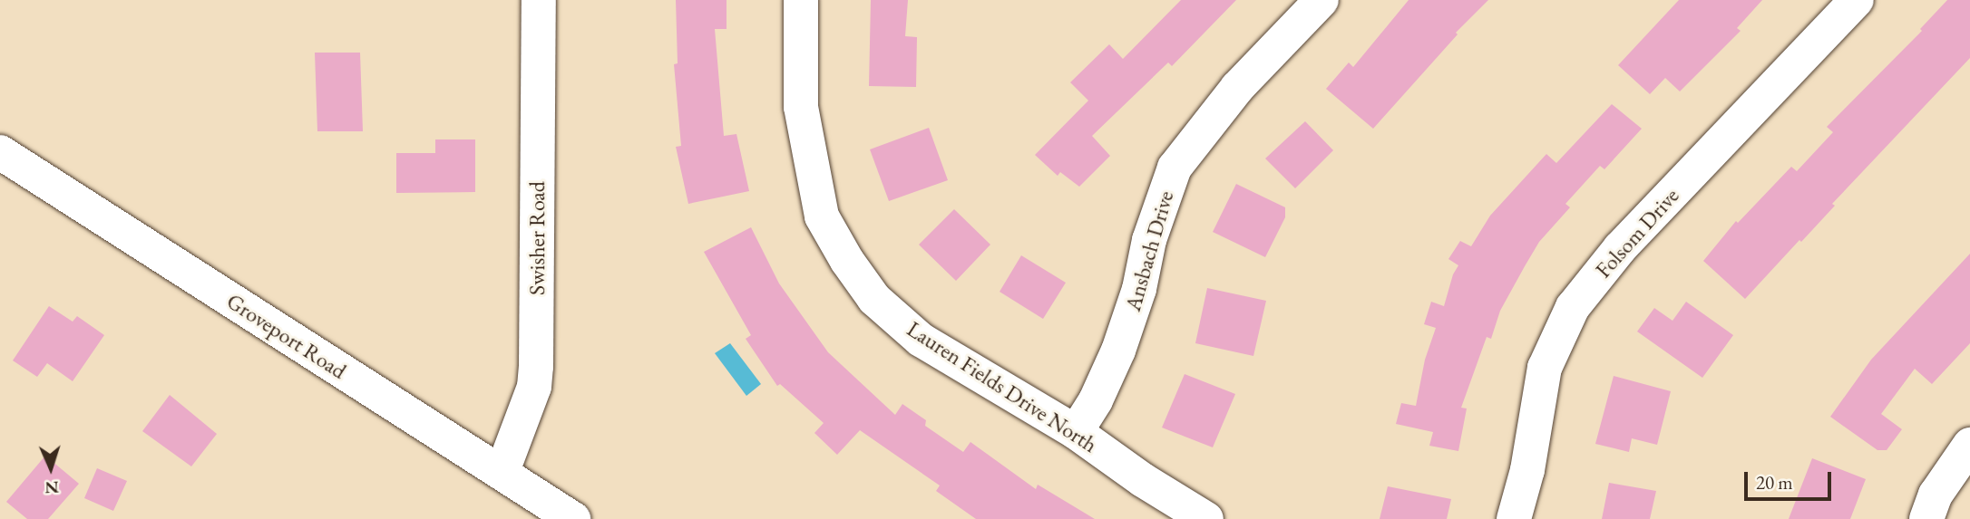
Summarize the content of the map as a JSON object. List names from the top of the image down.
{
  "streets": {
    "street": [
      "Folsom Drive",
      "Swisher Road",
      "Ansbach Drive",
      "Groveport Road",
      "Lauren Fields Drive North"
    ]
  },
  "crossings": [
    ["Swisher Road", "Groveport Road"],
    ["Ansbach Drive", "Lauren Fields Drive North"]
  ],
  "scale_bar": "20 m",
  "north": "bottom"
}
